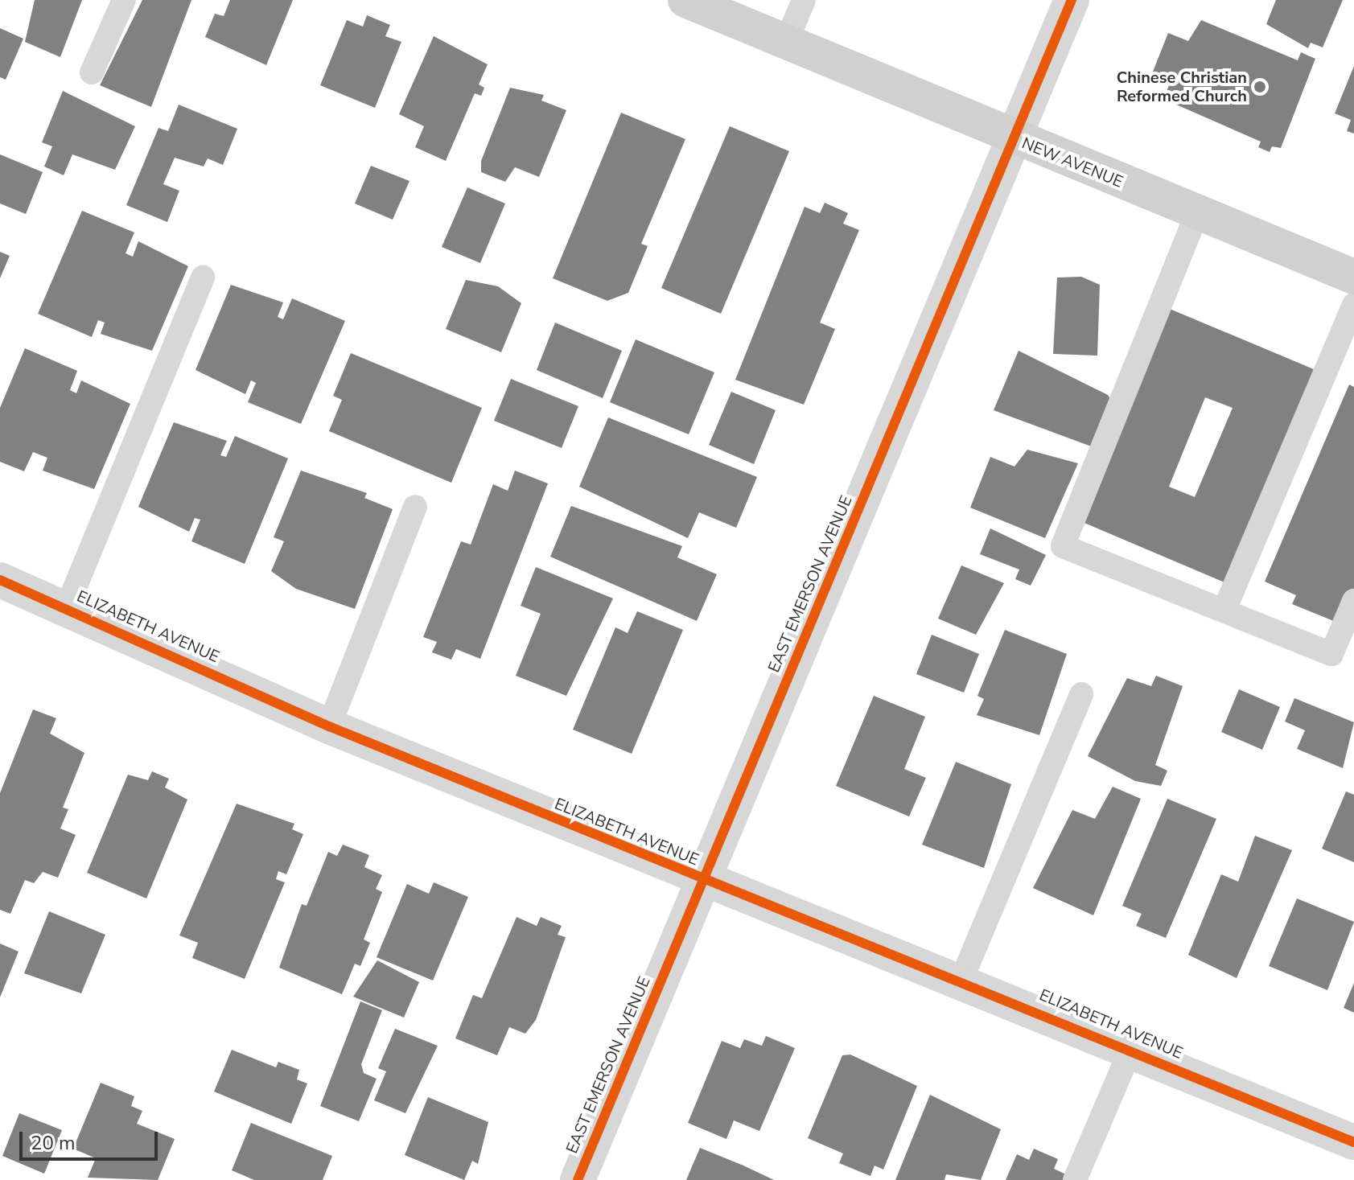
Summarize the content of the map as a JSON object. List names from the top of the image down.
{
  "streets": {
    "main road": ["NEW AVENUE"],
    "street": ["EAST EMERSON AVENUE", "ELIZABETH AVENUE"]
  },
  "crossings": [
    ["NEW AVENUE", "EAST EMERSON AVENUE"],
    ["EAST EMERSON AVENUE", "ELIZABETH AVENUE"]
  ],
  "places": ["Chinese Christian Reformed Church"],
  "scale_bar": "20 m"
}
